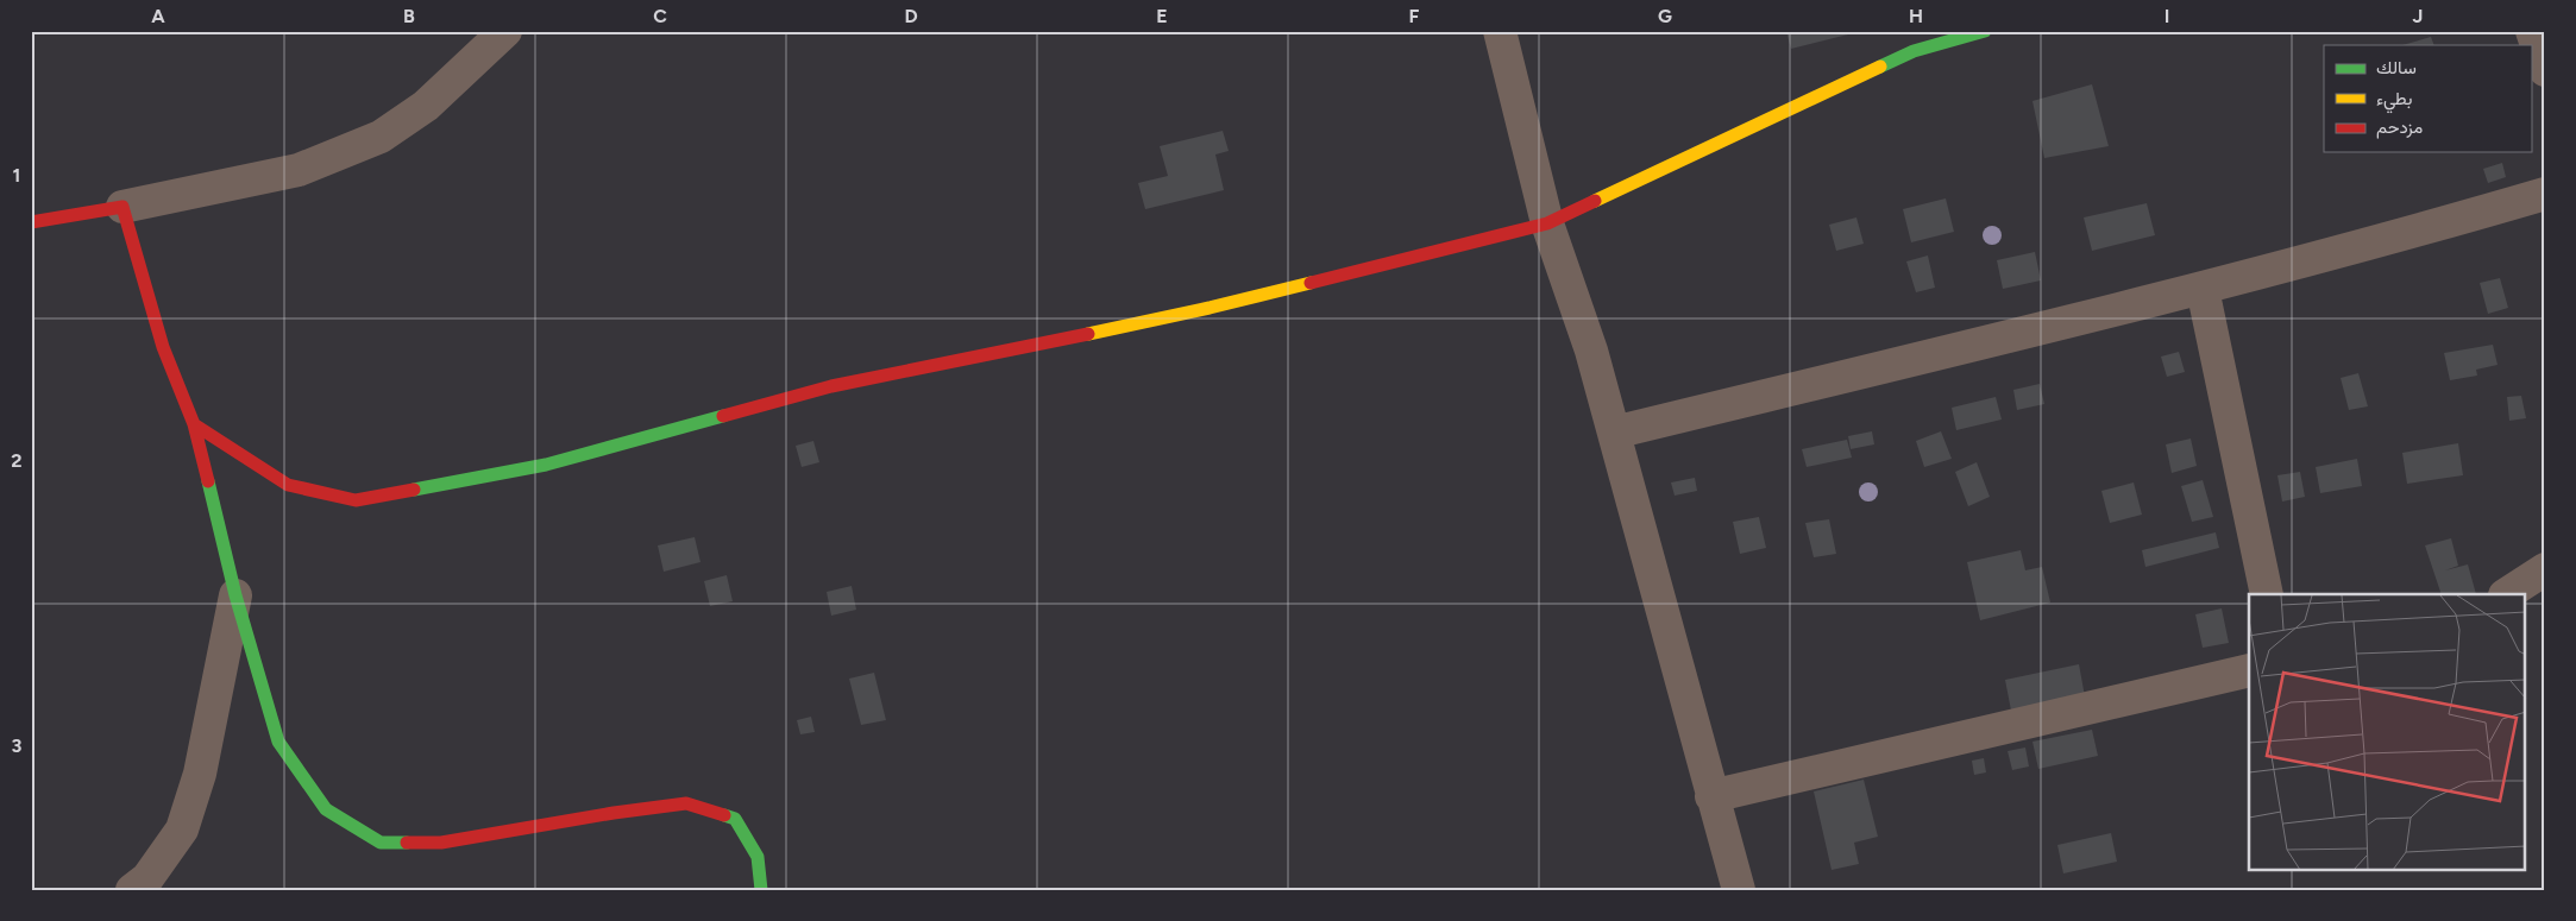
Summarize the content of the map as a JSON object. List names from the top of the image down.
{
  "legend": ["سالك", "بطيء", "مزدحم"],
  "grid": {
    "columns": [
      "A",
      "B",
      "C",
      "D",
      "E",
      "F",
      "G",
      "H",
      "I",
      "J"
    ],
    "rows": ["1", "2", "3"]
  }
}
